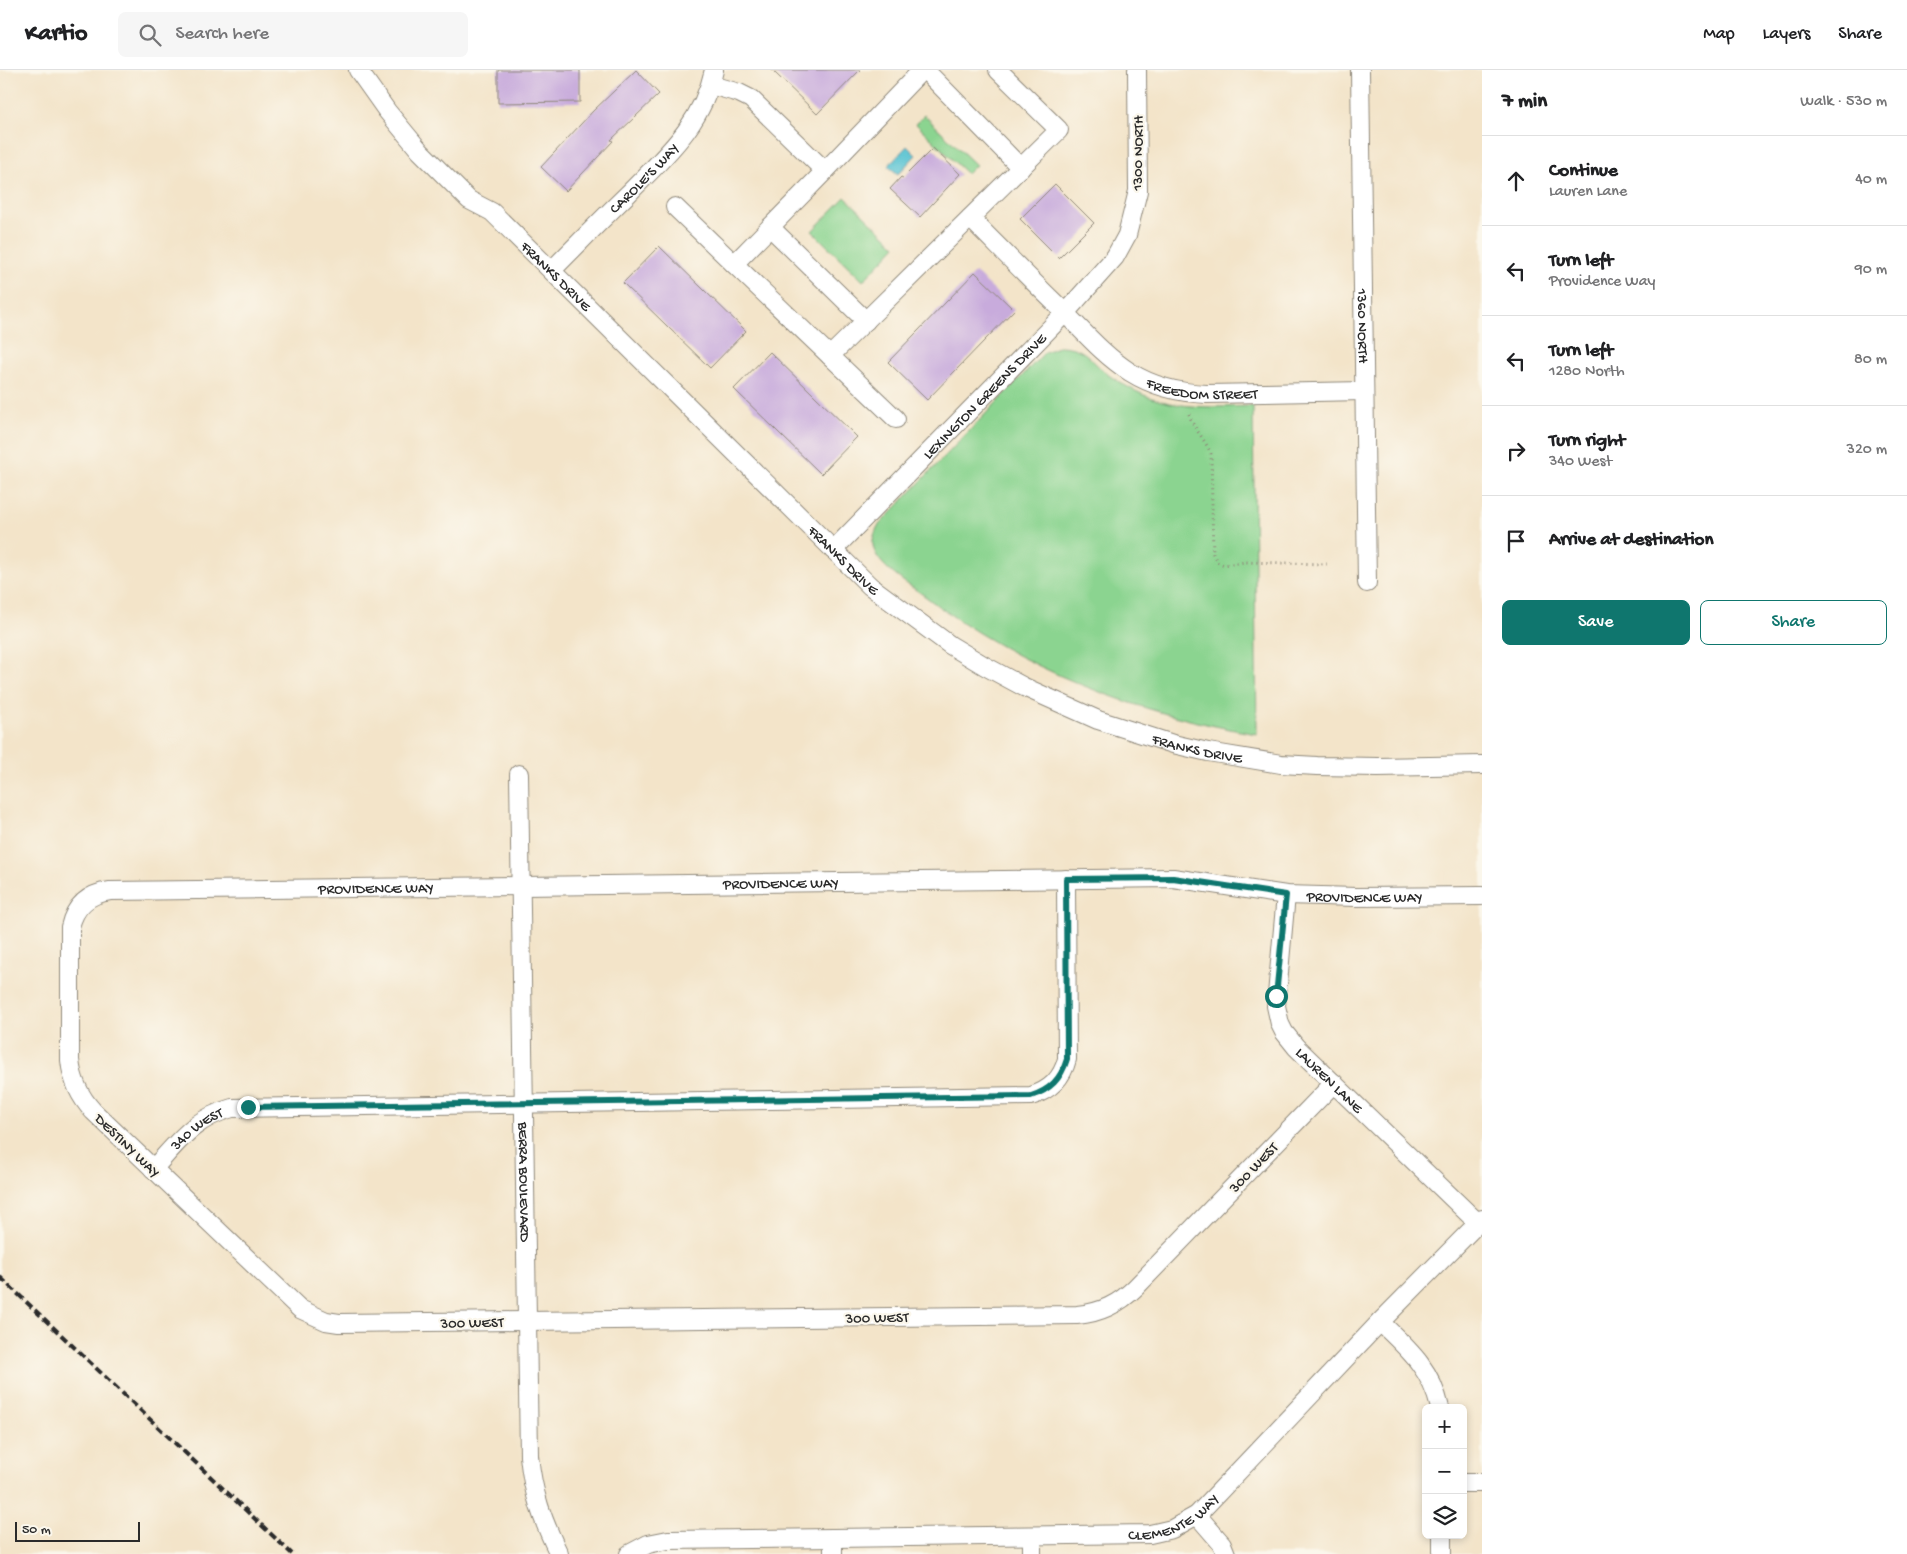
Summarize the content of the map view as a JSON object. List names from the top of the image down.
{
  "streets": {
    "street": [
      "1300 NORTH",
      "CAROLE'S WAY",
      "FRANKS DRIVE",
      "1360 NORTH",
      "FREEDOM STREET",
      "LEXINGTON GREENS DRIVE",
      "PROVIDENCE WAY",
      "LAUREN LANE",
      "340 WEST",
      "DESTINY WAY",
      "300 WEST",
      "BERRA BOULEVARD",
      "CLEMENTE WAY"
    ]
  },
  "crossings": [
    ["1300 NORTH", "LEXINGTON GREENS DRIVE"],
    ["CAROLE'S WAY", "FRANKS DRIVE"],
    ["FRANKS DRIVE", "LEXINGTON GREENS DRIVE"],
    ["1360 NORTH", "FREEDOM STREET"],
    ["FREEDOM STREET", "LEXINGTON GREENS DRIVE"],
    ["PROVIDENCE WAY", "LAUREN LANE"],
    ["PROVIDENCE WAY", "340 WEST"],
    ["PROVIDENCE WAY", "DESTINY WAY"],
    ["PROVIDENCE WAY", "BERRA BOULEVARD"],
    ["LAUREN LANE", "300 WEST"],
    ["LAUREN LANE", "CLEMENTE WAY"],
    ["340 WEST", "DESTINY WAY"],
    ["340 WEST", "BERRA BOULEVARD"],
    ["DESTINY WAY", "300 WEST"],
    ["300 WEST", "BERRA BOULEVARD"]
  ],
  "scale_bar": "50 m",
  "page": {
    "header": "Kartio",
    "search": "Search here",
    "nav": ["Map", "Layers", "Share"],
    "heading": ["7 min", "Walk · 530 m"],
    "list": [
      ["Continue", "Lauren Lane", "40 m"],
      ["Turn left", "Providence Way", "90 m"],
      ["Turn left", "1280 North", "80 m"],
      ["Turn right", "340 West", "320 m"],
      "Arrive at destination"
    ],
    "buttons": ["Save", "Share"],
    "map_buttons": ["+", "−"],
    "scale": "50 m"
  }
}
